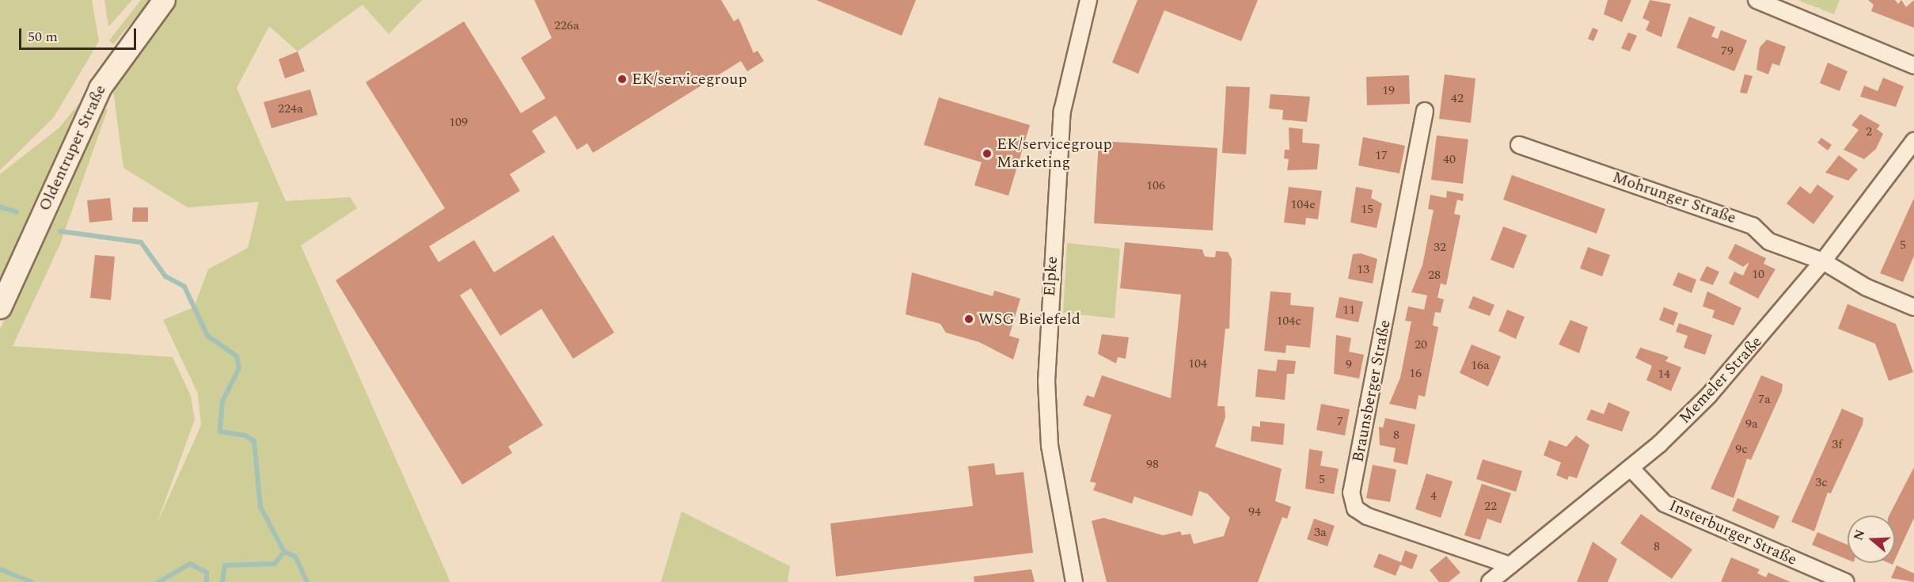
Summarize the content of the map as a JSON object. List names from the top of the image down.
{
  "streets": {
    "street": [
      "Oldentruper Straße",
      "Mohrunger Straße",
      "Elpke",
      "Memeler Straße",
      "Braunsberger Straße",
      "Insterburger Straße"
    ]
  },
  "crossings": [
    ["Mohrunger Straße", "Memeler Straße"],
    ["Memeler Straße", "Braunsberger Straße"],
    ["Memeler Straße", "Insterburger Straße"]
  ],
  "places": ["EK/servicegroup", "EK/servicegroup Marketing", "WSG Bielefeld"],
  "house_numbers": [
    "226a",
    "79",
    "19",
    "42",
    "224a",
    "109",
    "2",
    "17",
    "40",
    "106",
    "104e",
    "15",
    "5",
    "32",
    "13",
    "10",
    "28",
    "11",
    "104c",
    "20",
    "104",
    "9",
    "16a",
    "16",
    "14",
    "7a",
    "7",
    "9a",
    "8",
    "3f",
    "9c",
    "98",
    "5",
    "3c",
    "4",
    "22",
    "94",
    "3a",
    "8"
  ],
  "scale_bar": "50 m",
  "north": "left"
}
